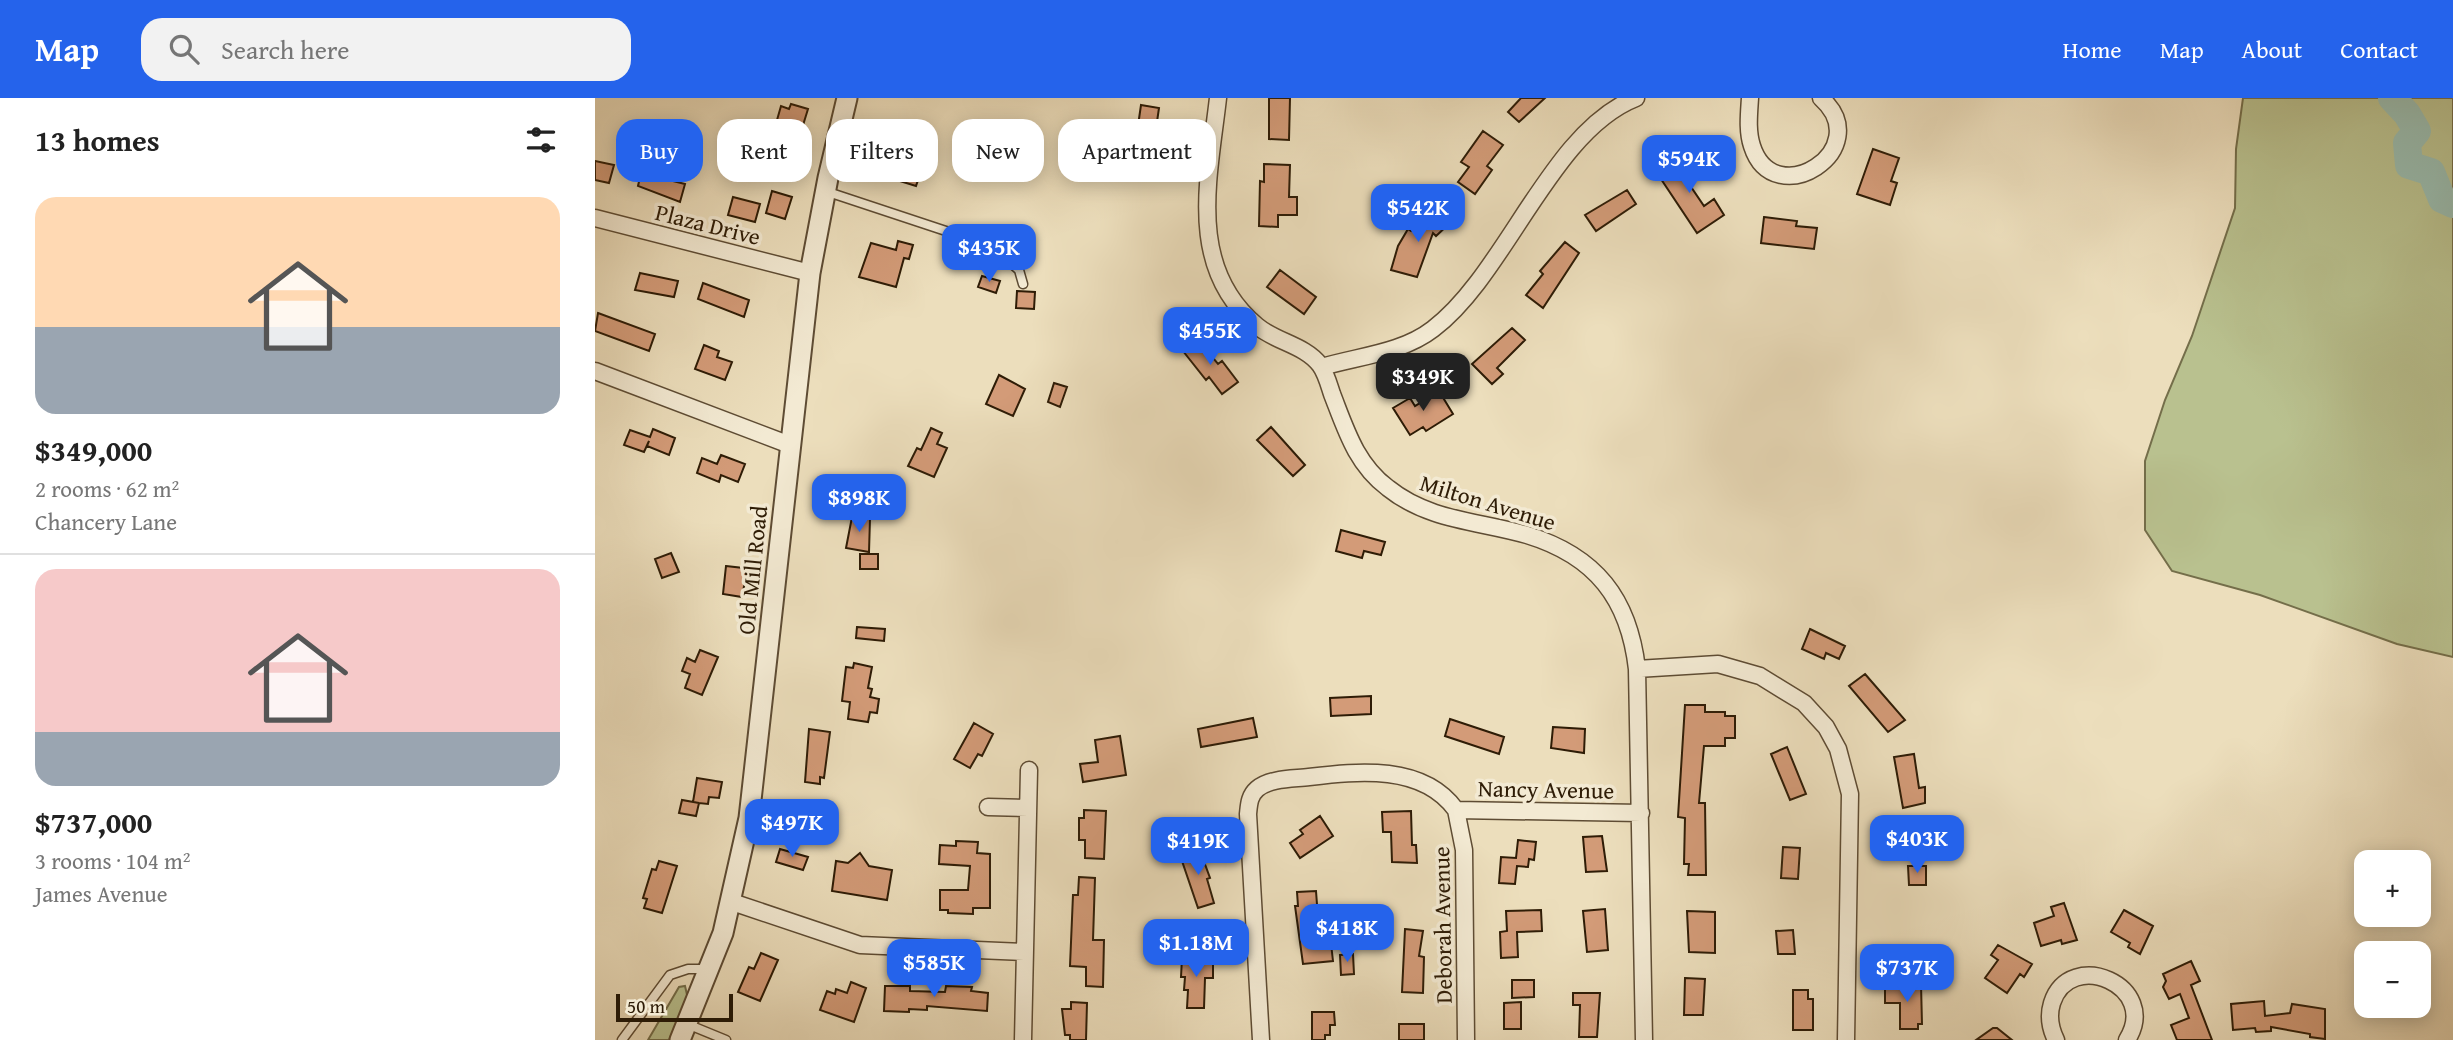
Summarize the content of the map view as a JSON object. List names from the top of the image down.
{
  "streets": {
    "street": [
      "Plaza Drive",
      "Milton Avenue",
      "Old Mill Road",
      "Nancy Avenue",
      "Deborah Avenue"
    ]
  },
  "crossings": [
    ["Plaza Drive", "Old Mill Road"],
    ["Milton Avenue", "Nancy Avenue"],
    ["Nancy Avenue", "Deborah Avenue"]
  ],
  "scale_bar": "50 m",
  "page": {
    "header": "Map",
    "search": "Search here",
    "nav": [
      "Home",
      "Map",
      "About",
      "Contact"
    ],
    "heading": "13 homes",
    "chip": [
      "Buy",
      "Rent",
      "Filters",
      "New",
      "Apartment"
    ],
    "price": [
      "$594K",
      "$542K",
      "$435K",
      "$455K",
      "$349K",
      "$898K",
      "$497K",
      "$403K",
      "$419K",
      "$418K",
      "$1.18M",
      "$585K",
      "$737K"
    ],
    "list": [
      {
        "name": "$349,000",
        "note": "2 rooms · 62 m² · Chancery Lane"
      },
      {
        "name": "$737,000",
        "note": "3 rooms · 104 m² · James Avenue"
      }
    ],
    "map_buttons": ["+", "−"],
    "scale": "50 m"
  }
}
